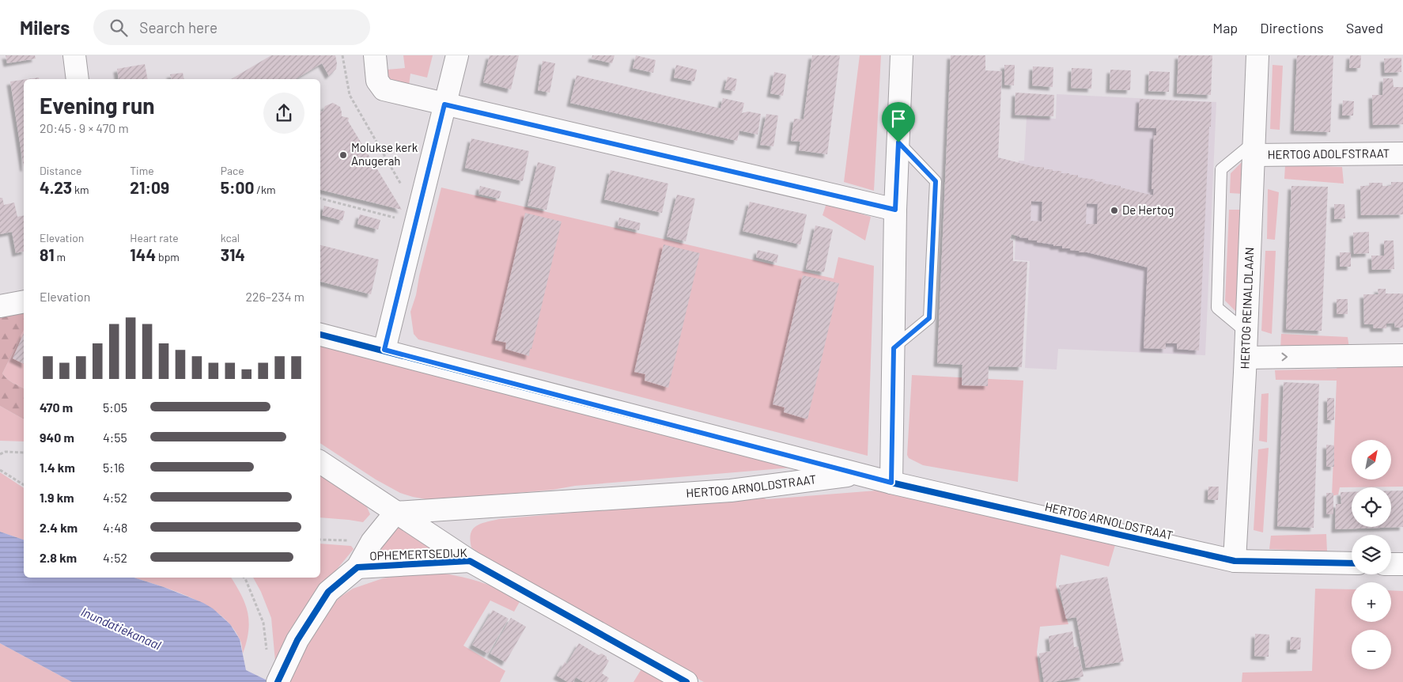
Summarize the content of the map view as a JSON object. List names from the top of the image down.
{
  "streets": {
    "street": [
      "HERTOG ADOLFSTRAAT",
      "HERTOG REINALDLAAN",
      "HERTOG ARNOLDSTRAAT",
      "OPHEMERTSEDIJK"
    ]
  },
  "crossings": [
    ["HERTOG ADOLFSTRAAT", "HERTOG REINALDLAAN"],
    ["HERTOG REINALDLAAN", "HERTOG ARNOLDSTRAAT"],
    ["HERTOG ARNOLDSTRAAT", "OPHEMERTSEDIJK"]
  ],
  "water": ["Inundatiekanaal"],
  "places": ["Molukse kerk Anugerah", "De Hertog"],
  "north": "top right",
  "page": {
    "header": "Milers",
    "search": "Search here",
    "nav": ["Map", "Directions", "Saved"],
    "heading": ["Evening run", "20:45 · 9 × 470 m"],
    "stats": [
      ["Distance", "4.23 km"],
      ["Time", "21:09"],
      ["Pace", "5:00 /km"],
      ["Elevation", "81 m"],
      ["Heart rate", "144 bpm"],
      ["kcal", "314"]
    ],
    "chart": ["Elevation", "226–234 m"],
    "list": [
      {
        "name": "470 m",
        "note": "5:05"
      },
      {
        "name": "940 m",
        "note": "4:55"
      },
      {
        "name": "1.4 km",
        "note": "5:16"
      },
      {
        "name": "1.9 km",
        "note": "4:52"
      },
      {
        "name": "2.4 km",
        "note": "4:48"
      },
      {
        "name": "2.8 km",
        "note": "4:52"
      }
    ],
    "map_buttons": ["+", "−"]
  }
}
